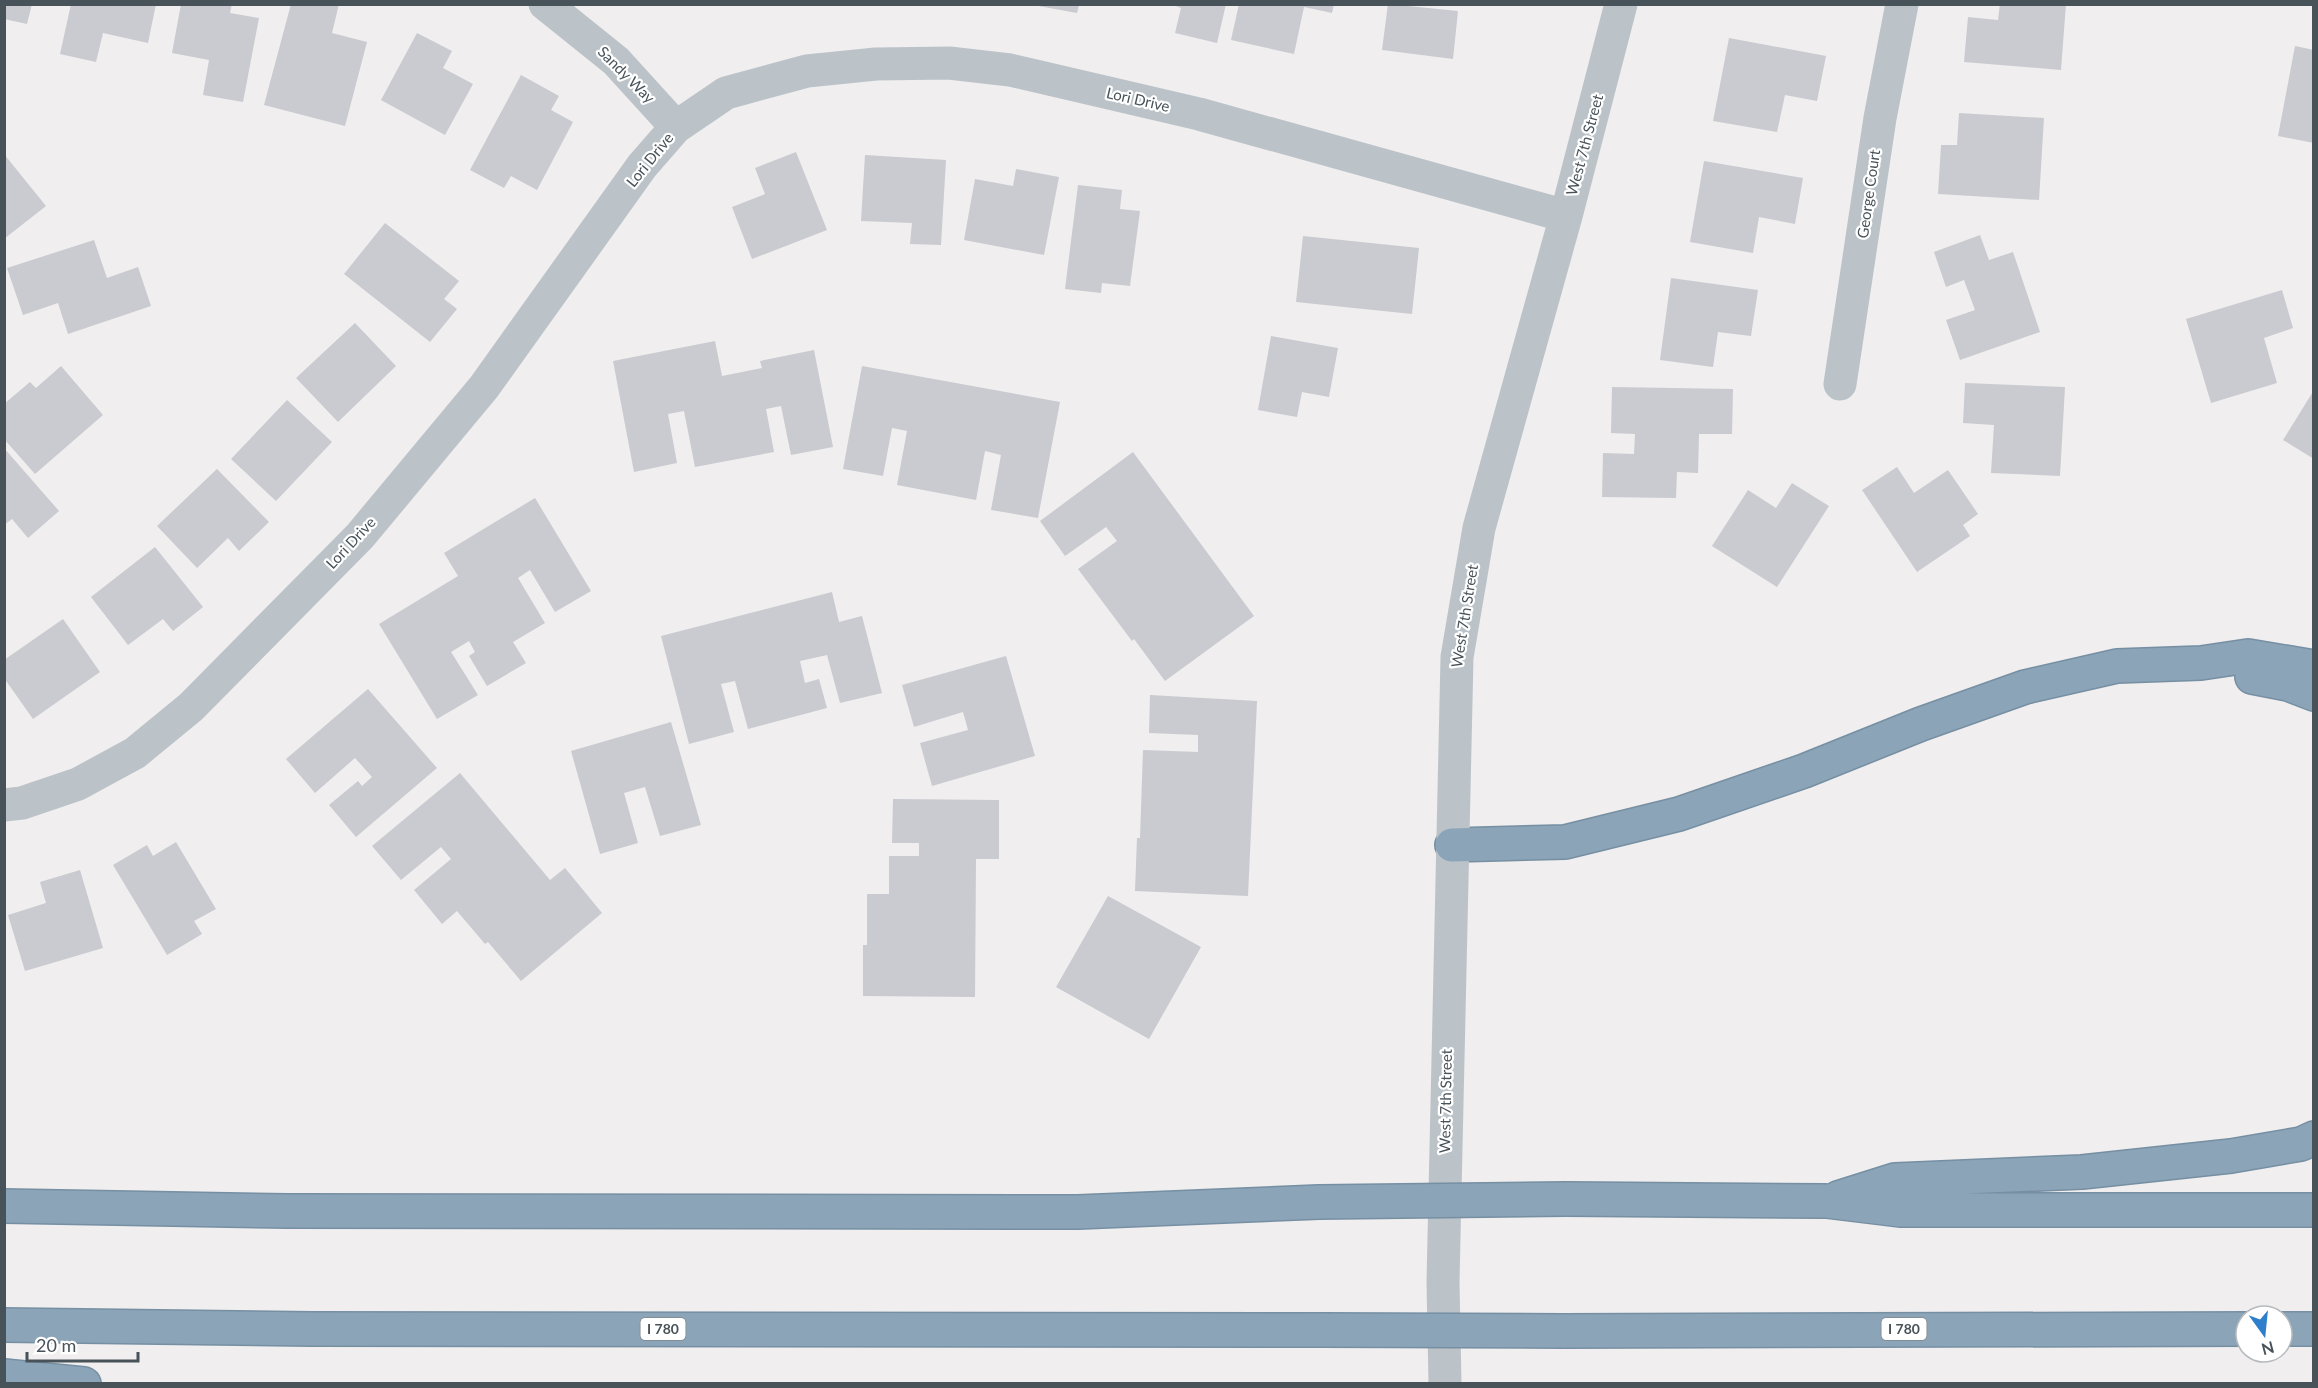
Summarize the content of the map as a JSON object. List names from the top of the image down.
{
  "streets": {
    "highway": ["I 780"],
    "street": [
      "Sandy Way",
      "Lori Drive",
      "West 7th Street",
      "George Court"
    ]
  },
  "crossings": [
    ["Sandy Way", "Lori Drive"],
    ["Lori Drive", "West 7th Street"]
  ],
  "scale_bar": "20 m",
  "north": "bottom"
}
